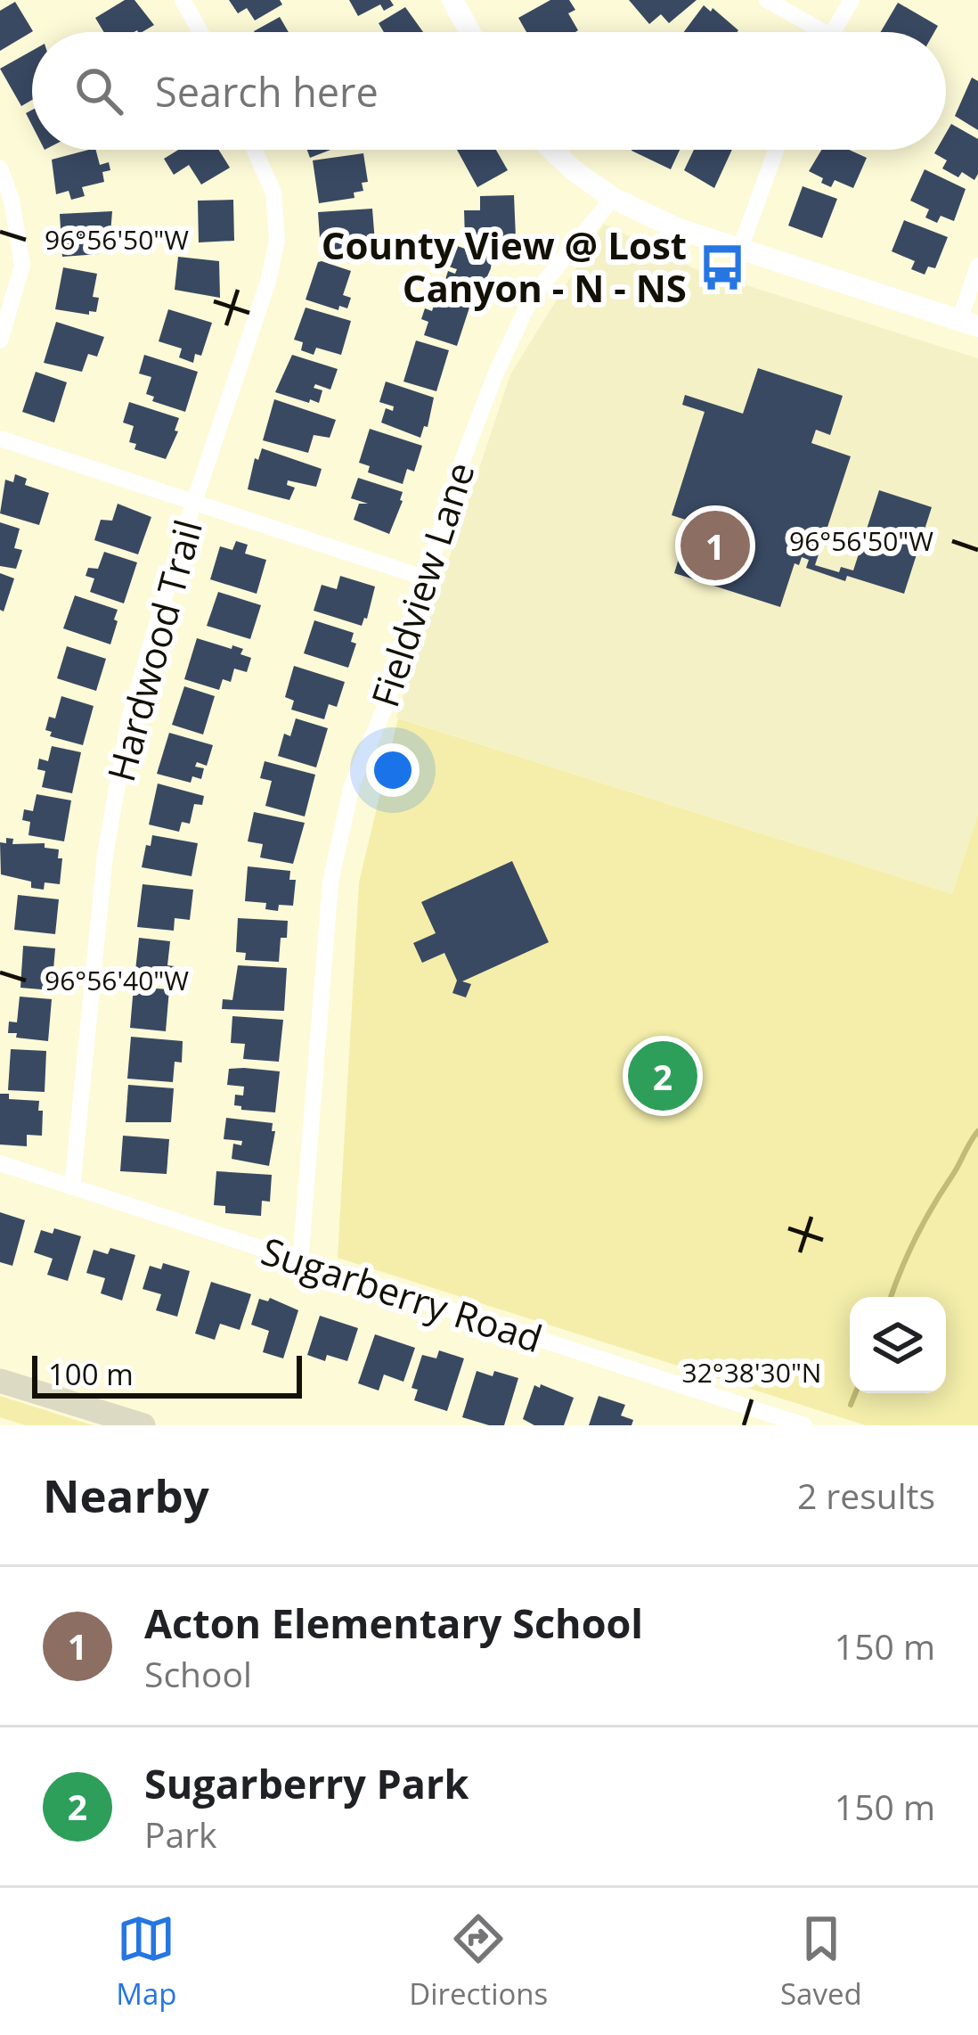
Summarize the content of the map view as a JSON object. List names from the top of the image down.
{
  "streets": {
    "street": ["Fieldview Lane", "Hardwood Trail", "Sugarberry Road"]
  },
  "crossings": [
    ["Fieldview Lane", "Sugarberry Road"],
    ["Hardwood Trail", "Sugarberry Road"]
  ],
  "places": {
    "bus stop": ["County View @ Lost Canyon - N - NS"]
  },
  "scale_bar": "100 m",
  "page": {
    "search": "Search here",
    "pins": ["1", "2"],
    "scale": "100 m",
    "heading": ["Nearby", "2 results"],
    "list": [
      {
        "mark": "1",
        "name": "Acton Elementary School",
        "note": "School",
        "value": "150 m"
      },
      {
        "mark": "2",
        "name": "Sugarberry Park",
        "note": "Park",
        "value": "150 m"
      }
    ],
    "nav": ["Map", "Directions", "Saved"]
  },
  "coordinates": ["96°56'50\"W", "96°56'40\"W", "32°38'30\"N"]
}
